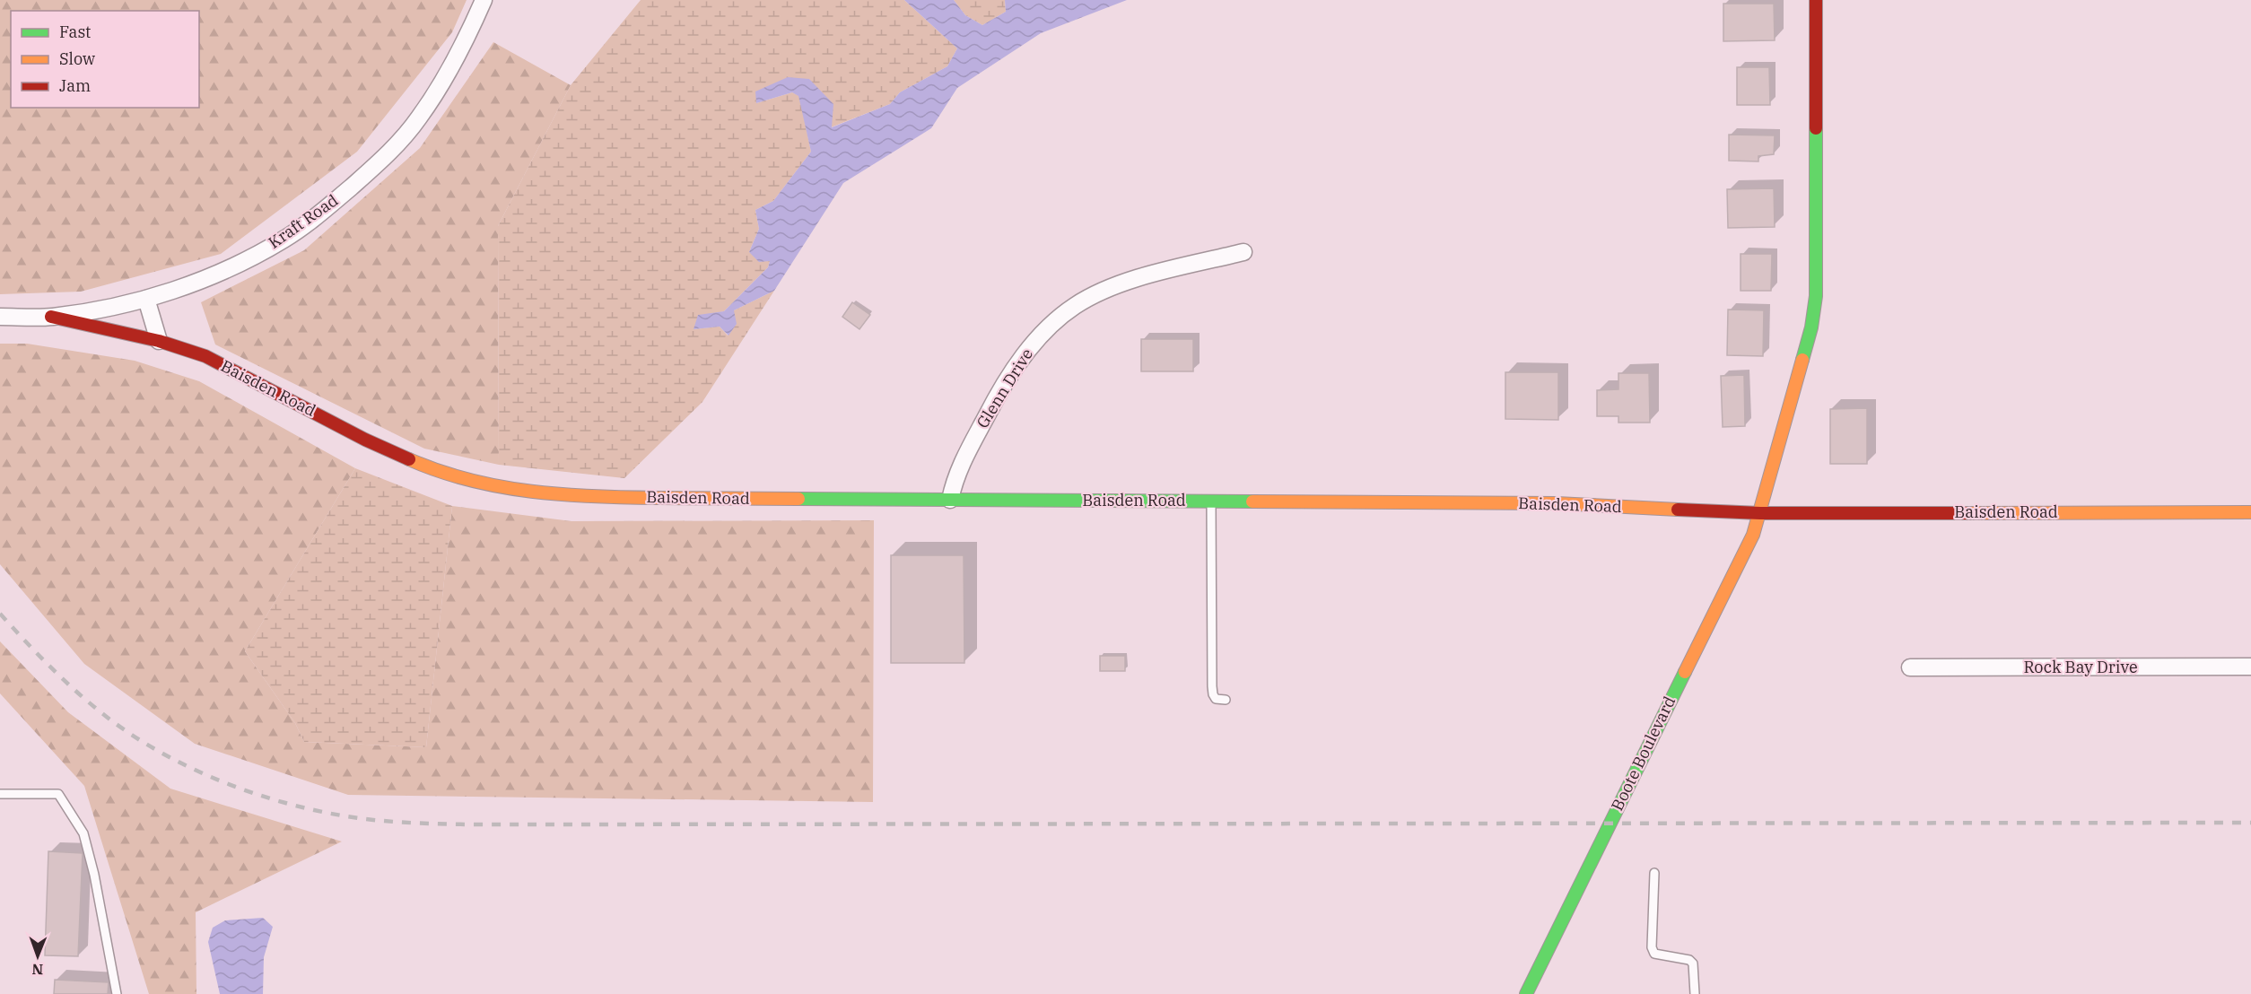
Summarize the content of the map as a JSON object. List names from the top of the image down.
{
  "streets": {
    "street": [
      "Kraft Road",
      "Baisden Road",
      "Glenn Drive",
      "Rock Bay Drive",
      "Boote Boulevard"
    ]
  },
  "crossings": [
    ["Kraft Road", "Baisden Road"],
    ["Baisden Road", "Glenn Drive"],
    ["Baisden Road", "Boote Boulevard"]
  ],
  "legend": ["Fast", "Slow", "Jam"],
  "north": "bottom"
}
